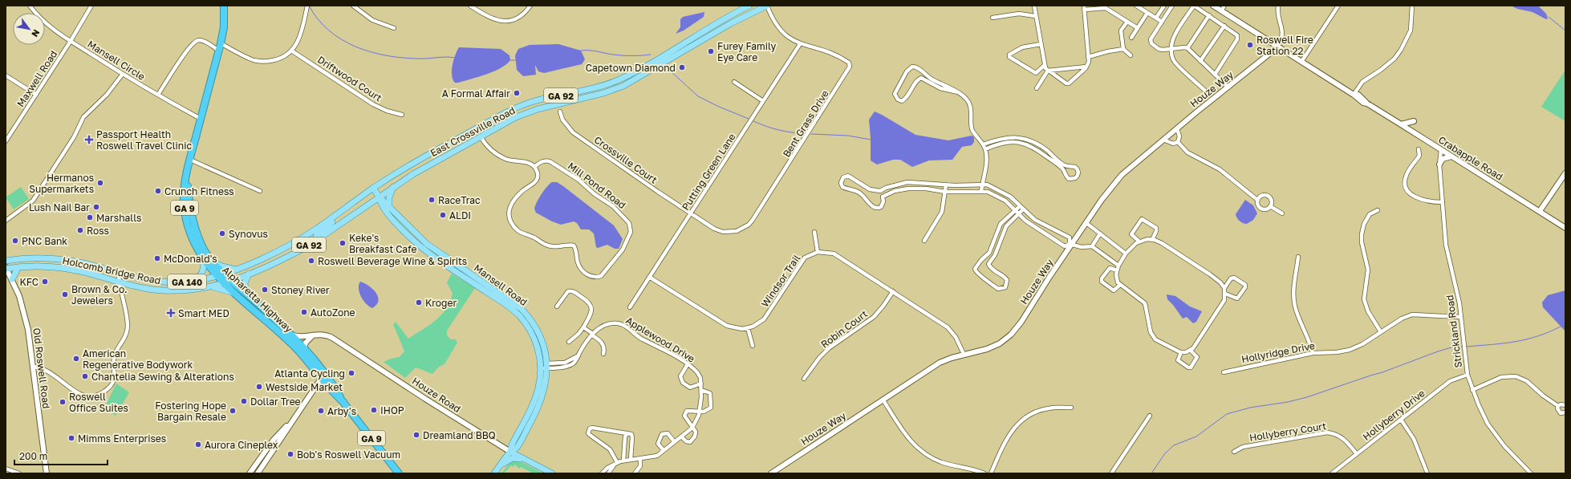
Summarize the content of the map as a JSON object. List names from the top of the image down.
{
  "streets": {
    "highway": ["GA 9", "Alpharetta Highway"],
    "main road": [
      "GA 92",
      "East Crossville Road",
      "Holcomb Bridge Road",
      "GA 140",
      "Mansell Road",
      "Houze Road"
    ],
    "street": [
      "Mansell Circle",
      "Maxwell Road",
      "Driftwood Court",
      "Houze Way",
      "Bent Grass Drive",
      "Crabapple Road",
      "Crossville Court",
      "Putting Green Lane",
      "Mill Pond Road",
      "Windsor Trail",
      "Robin Court",
      "Strickland Road",
      "Applewood Drive",
      "Hollyridge Drive",
      "Old Roswell Road",
      "Hollyberry Drive",
      "Hollyberry Court"
    ]
  },
  "crossings": [
    ["Mansell Circle", "Maxwell Road"],
    ["Mansell Circle", "Alpharetta Highway"],
    ["Houze Way", "Crabapple Road"],
    ["Bent Grass Drive", "East Crossville Road"],
    ["Bent Grass Drive", "Crossville Court"],
    ["Bent Grass Drive", "Putting Green Lane"],
    ["East Crossville Road", "Holcomb Bridge Road"],
    ["East Crossville Road", "Mansell Road"],
    ["East Crossville Road", "Alpharetta Highway"],
    ["Crabapple Road", "Strickland Road"],
    ["Crossville Court", "Putting Green Lane"],
    ["Holcomb Bridge Road", "GA 140"],
    ["Holcomb Bridge Road", "Alpharetta Highway"],
    ["Holcomb Bridge Road", "Old Roswell Road"],
    ["GA 140", "Alpharetta Highway"],
    ["Mansell Road", "Applewood Drive"],
    ["Mansell Road", "Houze Road"],
    ["Alpharetta Highway", "Houze Road"],
    ["Strickland Road", "Hollyridge Drive"],
    ["Strickland Road", "Hollyberry Drive"],
    ["Hollyberry Drive", "Hollyberry Court"]
  ],
  "places": {
    "other": [
      "Roswell Fire Station 22",
      "Furey Family Eye Care",
      "Capetown Diamond",
      "A Formal Affair",
      "Hermanos Supermarkets",
      "Crunch Fitness",
      "RaceTrac",
      "Lush Nail Bar",
      "ALDI",
      "Marshalls",
      "Ross",
      "Synovus",
      "PNC Bank",
      "Keke's Breakfast Cafe",
      "McDonald's",
      "Roswell Beverage Wine & Spirits",
      "KFC",
      "Stoney River",
      "Brown & Co. Jewelers",
      "Kroger",
      "AutoZone",
      "American Regenerative Bodywork",
      "Atlanta Cycling",
      "Chantelia Sewing & Alterations",
      "Westside Market",
      "Dollar Tree",
      "Roswell Office Suites",
      "IHOP",
      "Fostering Hope Bargain Resale",
      "Arby's",
      "Dreamland BBQ",
      "Mimms Enterprises",
      "Aurora Cineplex",
      "Bob's Roswell Vacuum"
    ],
    "health": ["Passport Health Roswell Travel Clinic", "Smart MED"]
  },
  "scale_bar": "200 m",
  "north": "bottom right"
}
